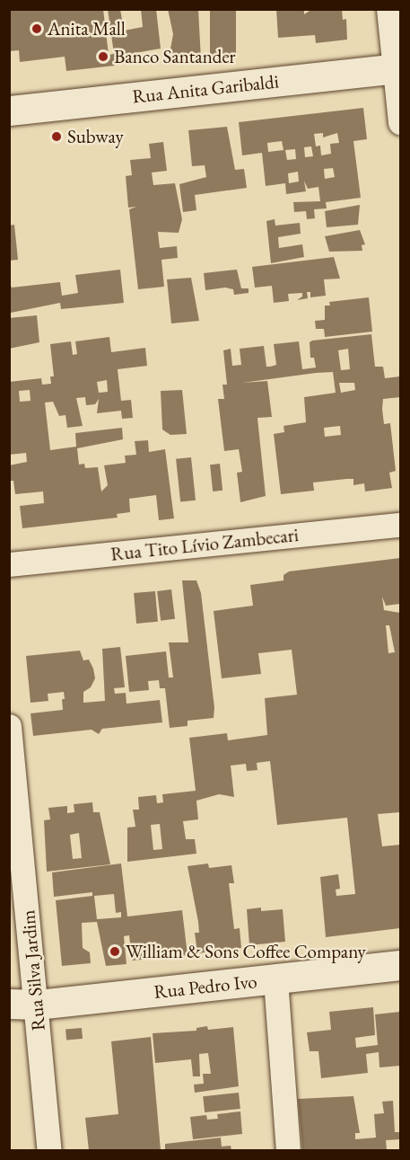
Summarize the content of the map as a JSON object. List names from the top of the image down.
{
  "streets": {
    "main road": ["Rua Anita Garibaldi", "Rua Pedro Ivo"],
    "street": ["Rua Tito Lívio Zambecari", "Rua Silva Jardim"]
  },
  "crossings": [
    ["Rua Silva Jardim", "Rua Pedro Ivo"]
  ],
  "places": [
    "Anita Mall",
    "Banco Santander",
    "Subway",
    "William & Sons Coffee Company"
  ]
}
